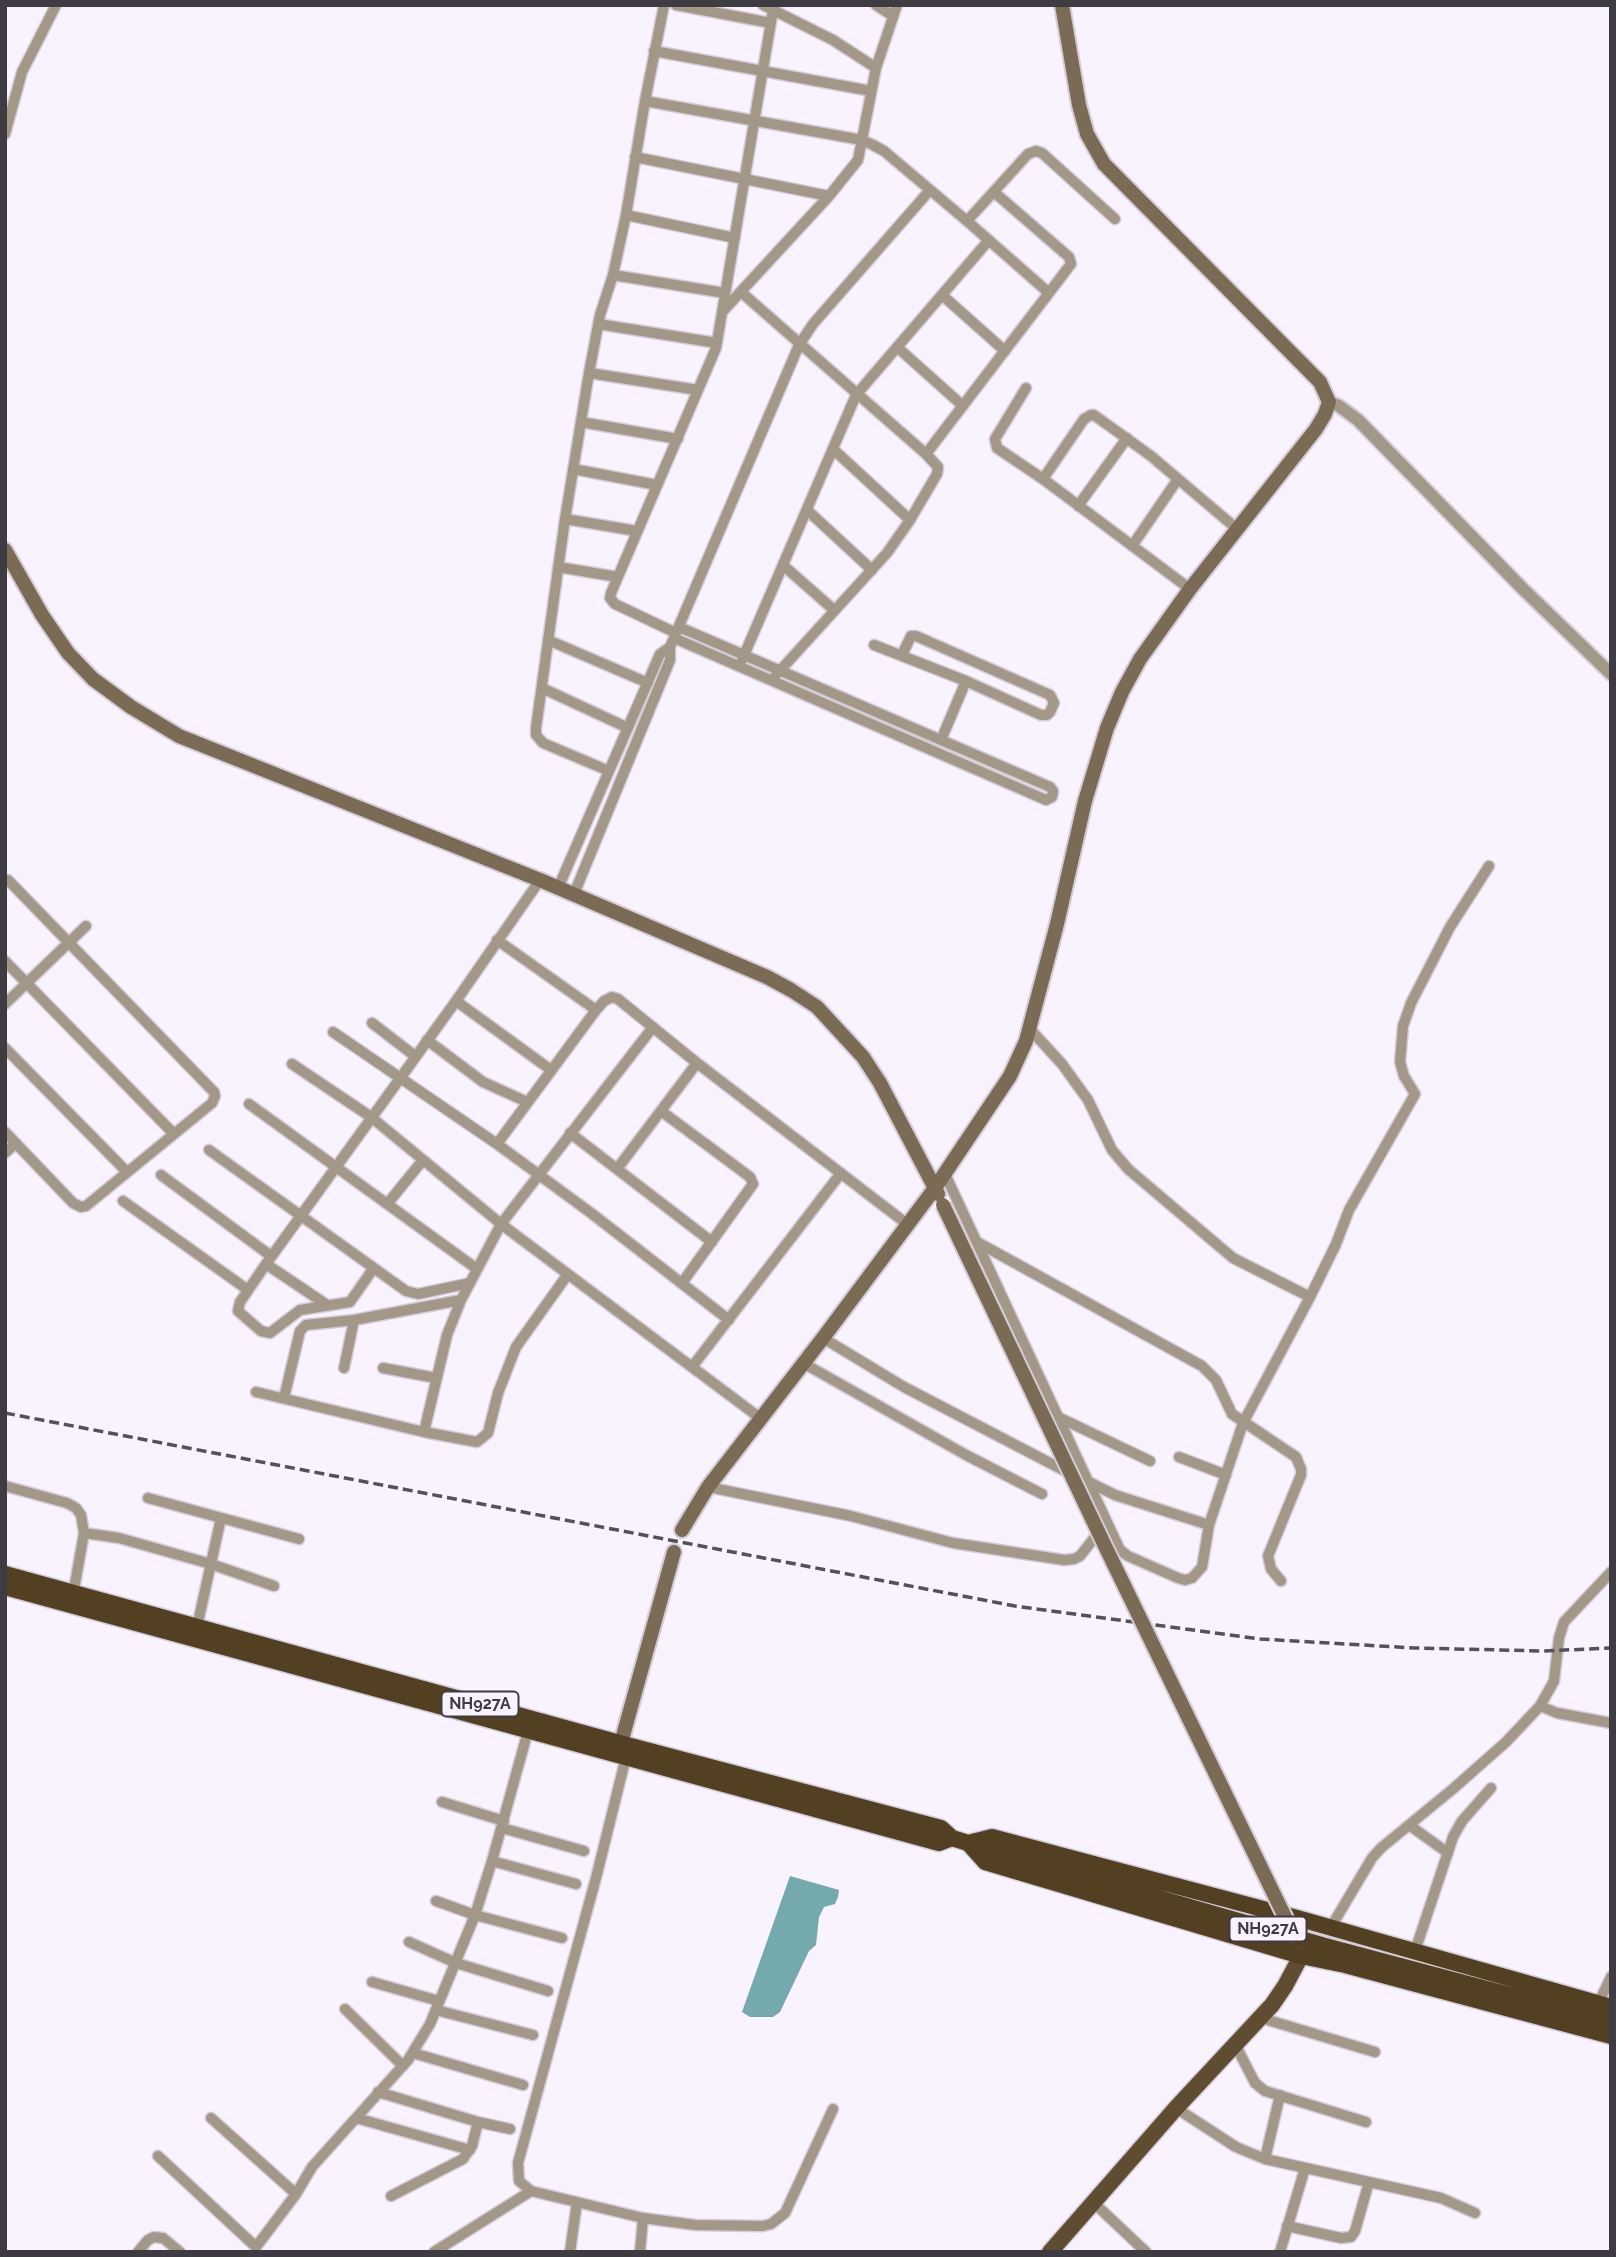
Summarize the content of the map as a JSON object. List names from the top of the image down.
{
  "streets": {
    "highway": ["NH927A"]
  }
}
